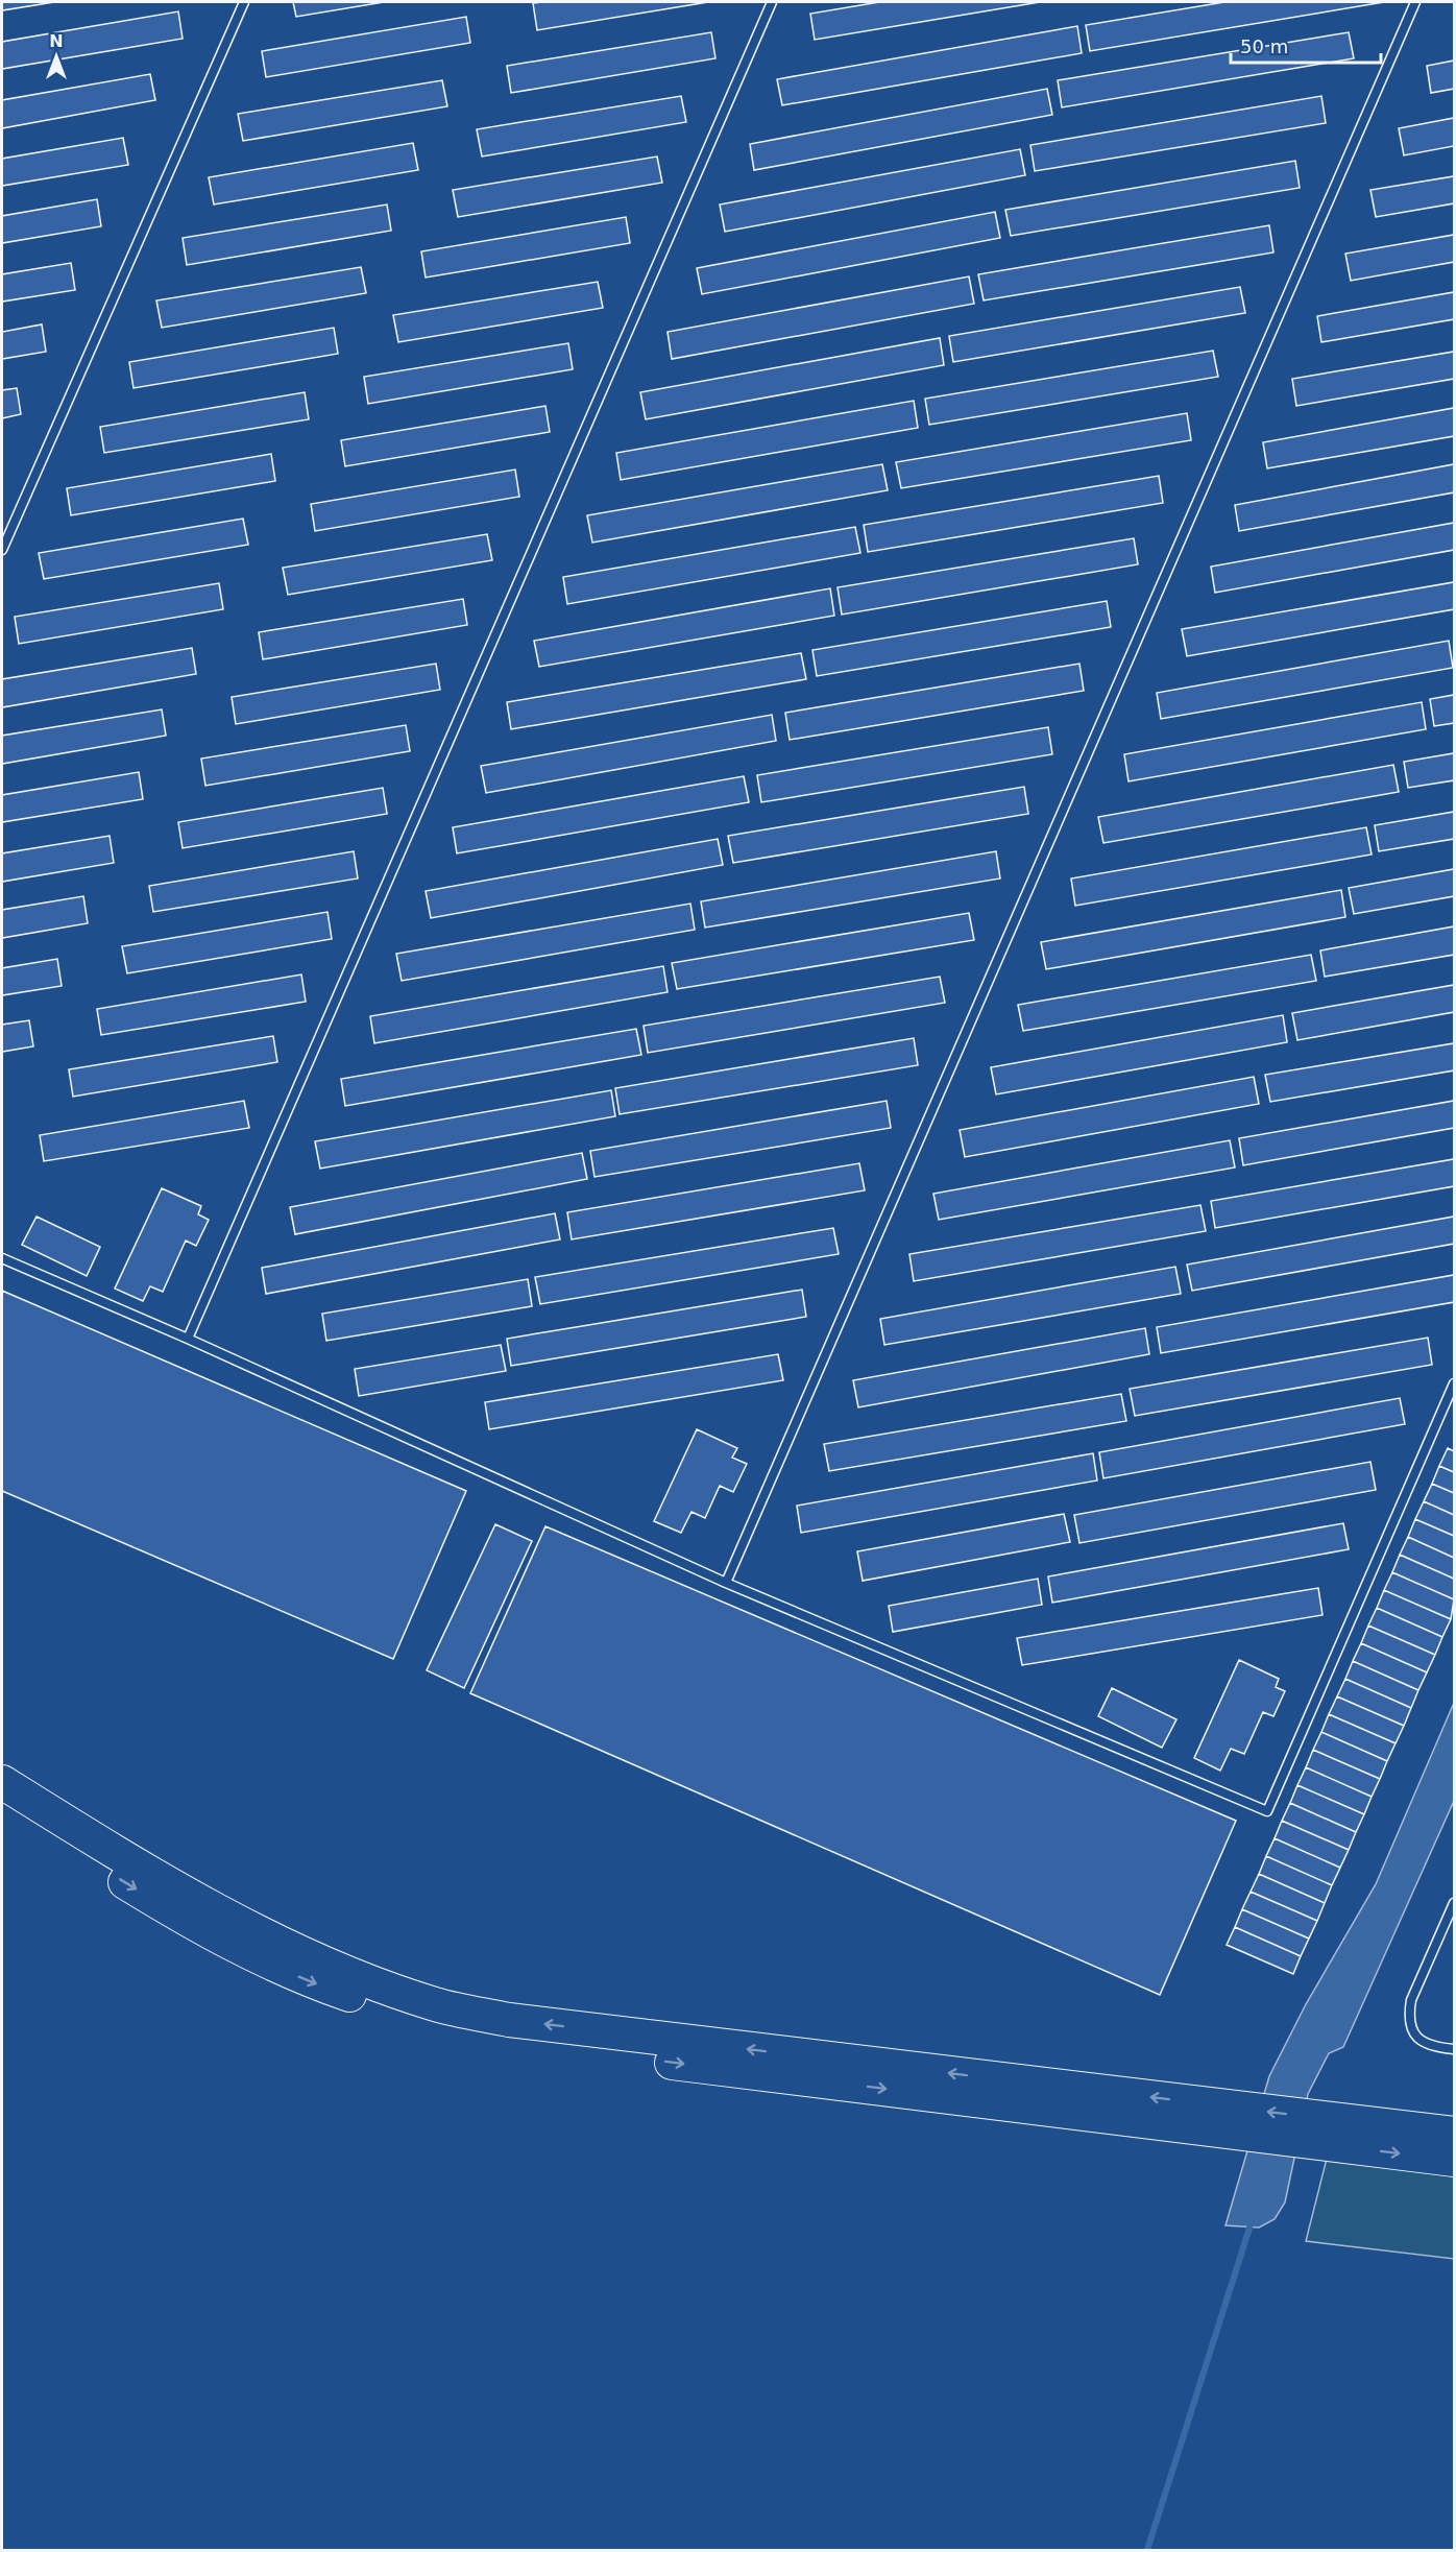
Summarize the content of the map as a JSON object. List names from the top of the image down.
{
  "scale_bar": "50 m",
  "north": "top"
}
